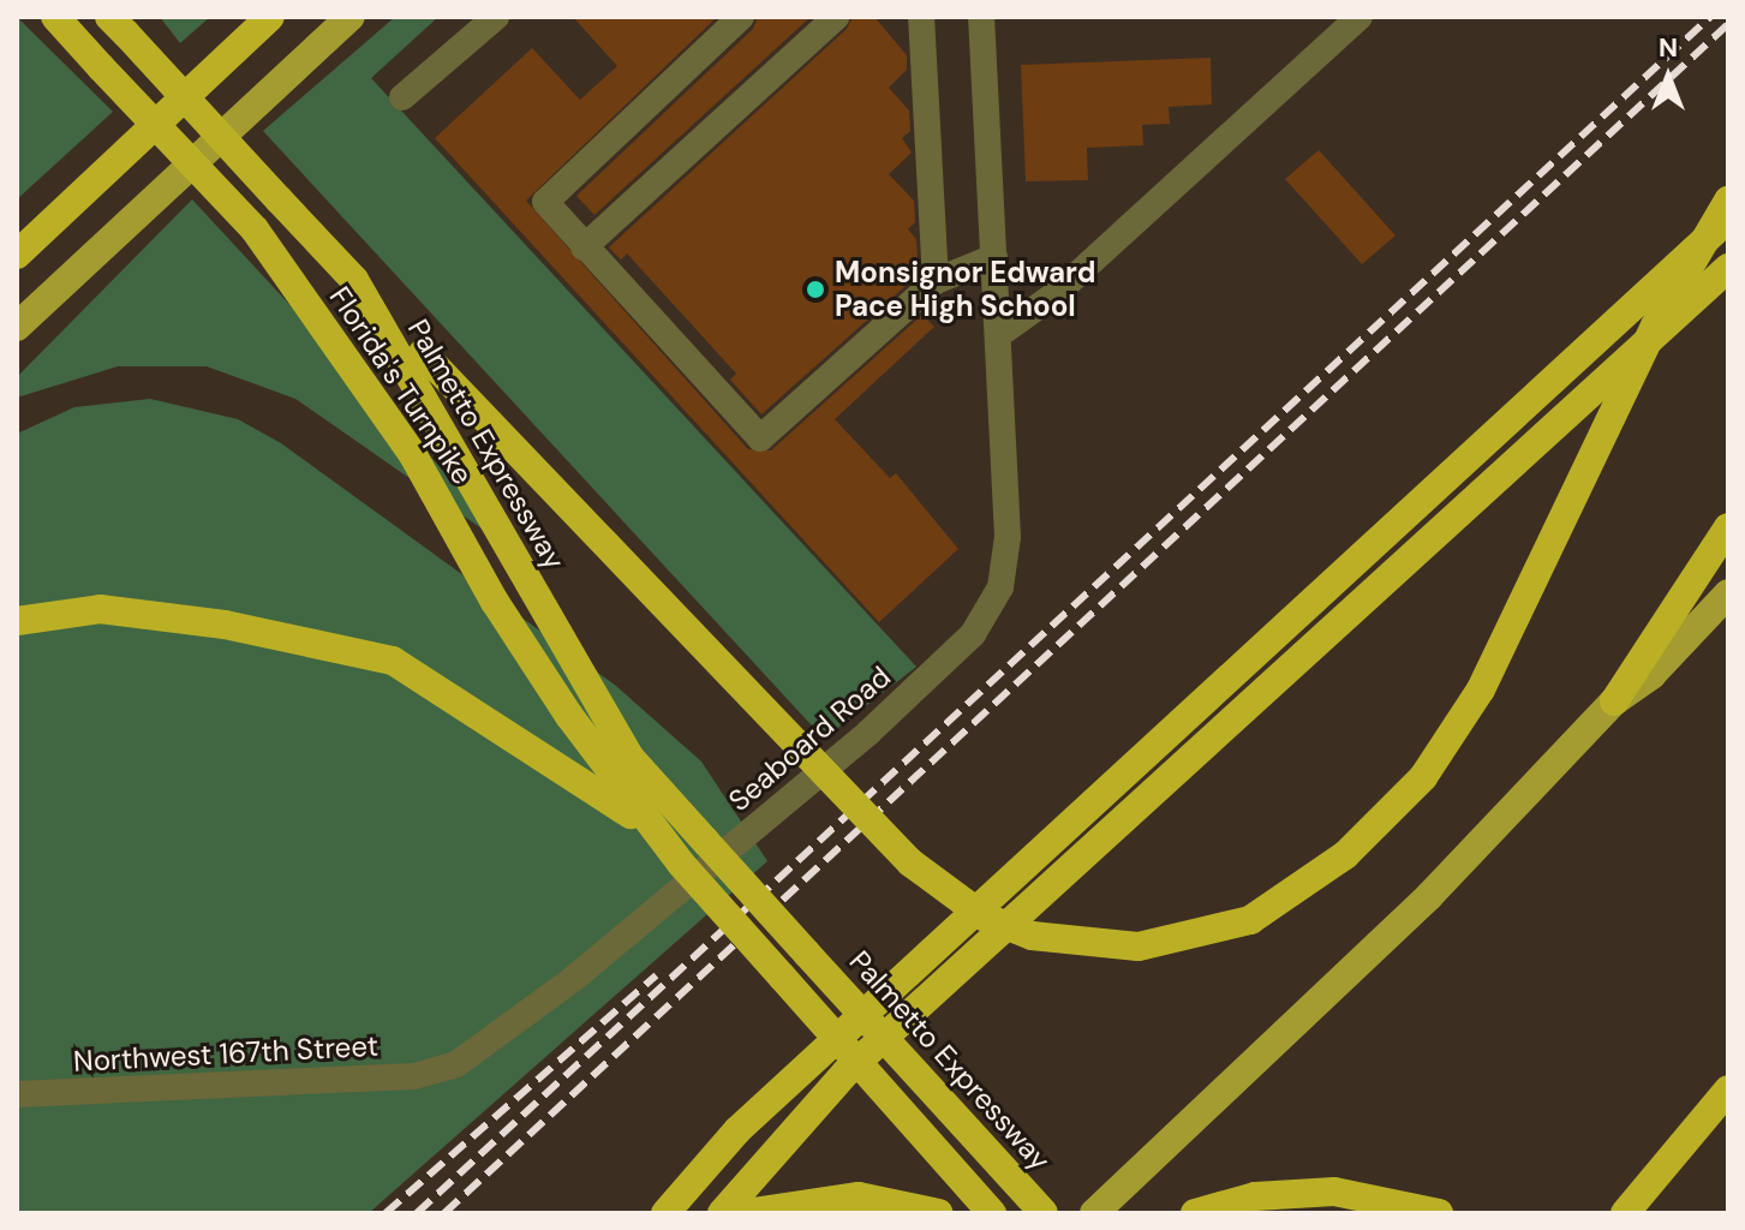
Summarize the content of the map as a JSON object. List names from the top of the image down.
{
  "streets": {
    "highway": ["Florida's Turnpike", "Palmetto Expressway"],
    "street": ["Seaboard Road", "Northwest 167th Street"]
  },
  "crossings": [
    ["Seaboard Road", "Northwest 167th Street"]
  ],
  "places": ["Monsignor Edward Pace High School"],
  "north": "top"
}
